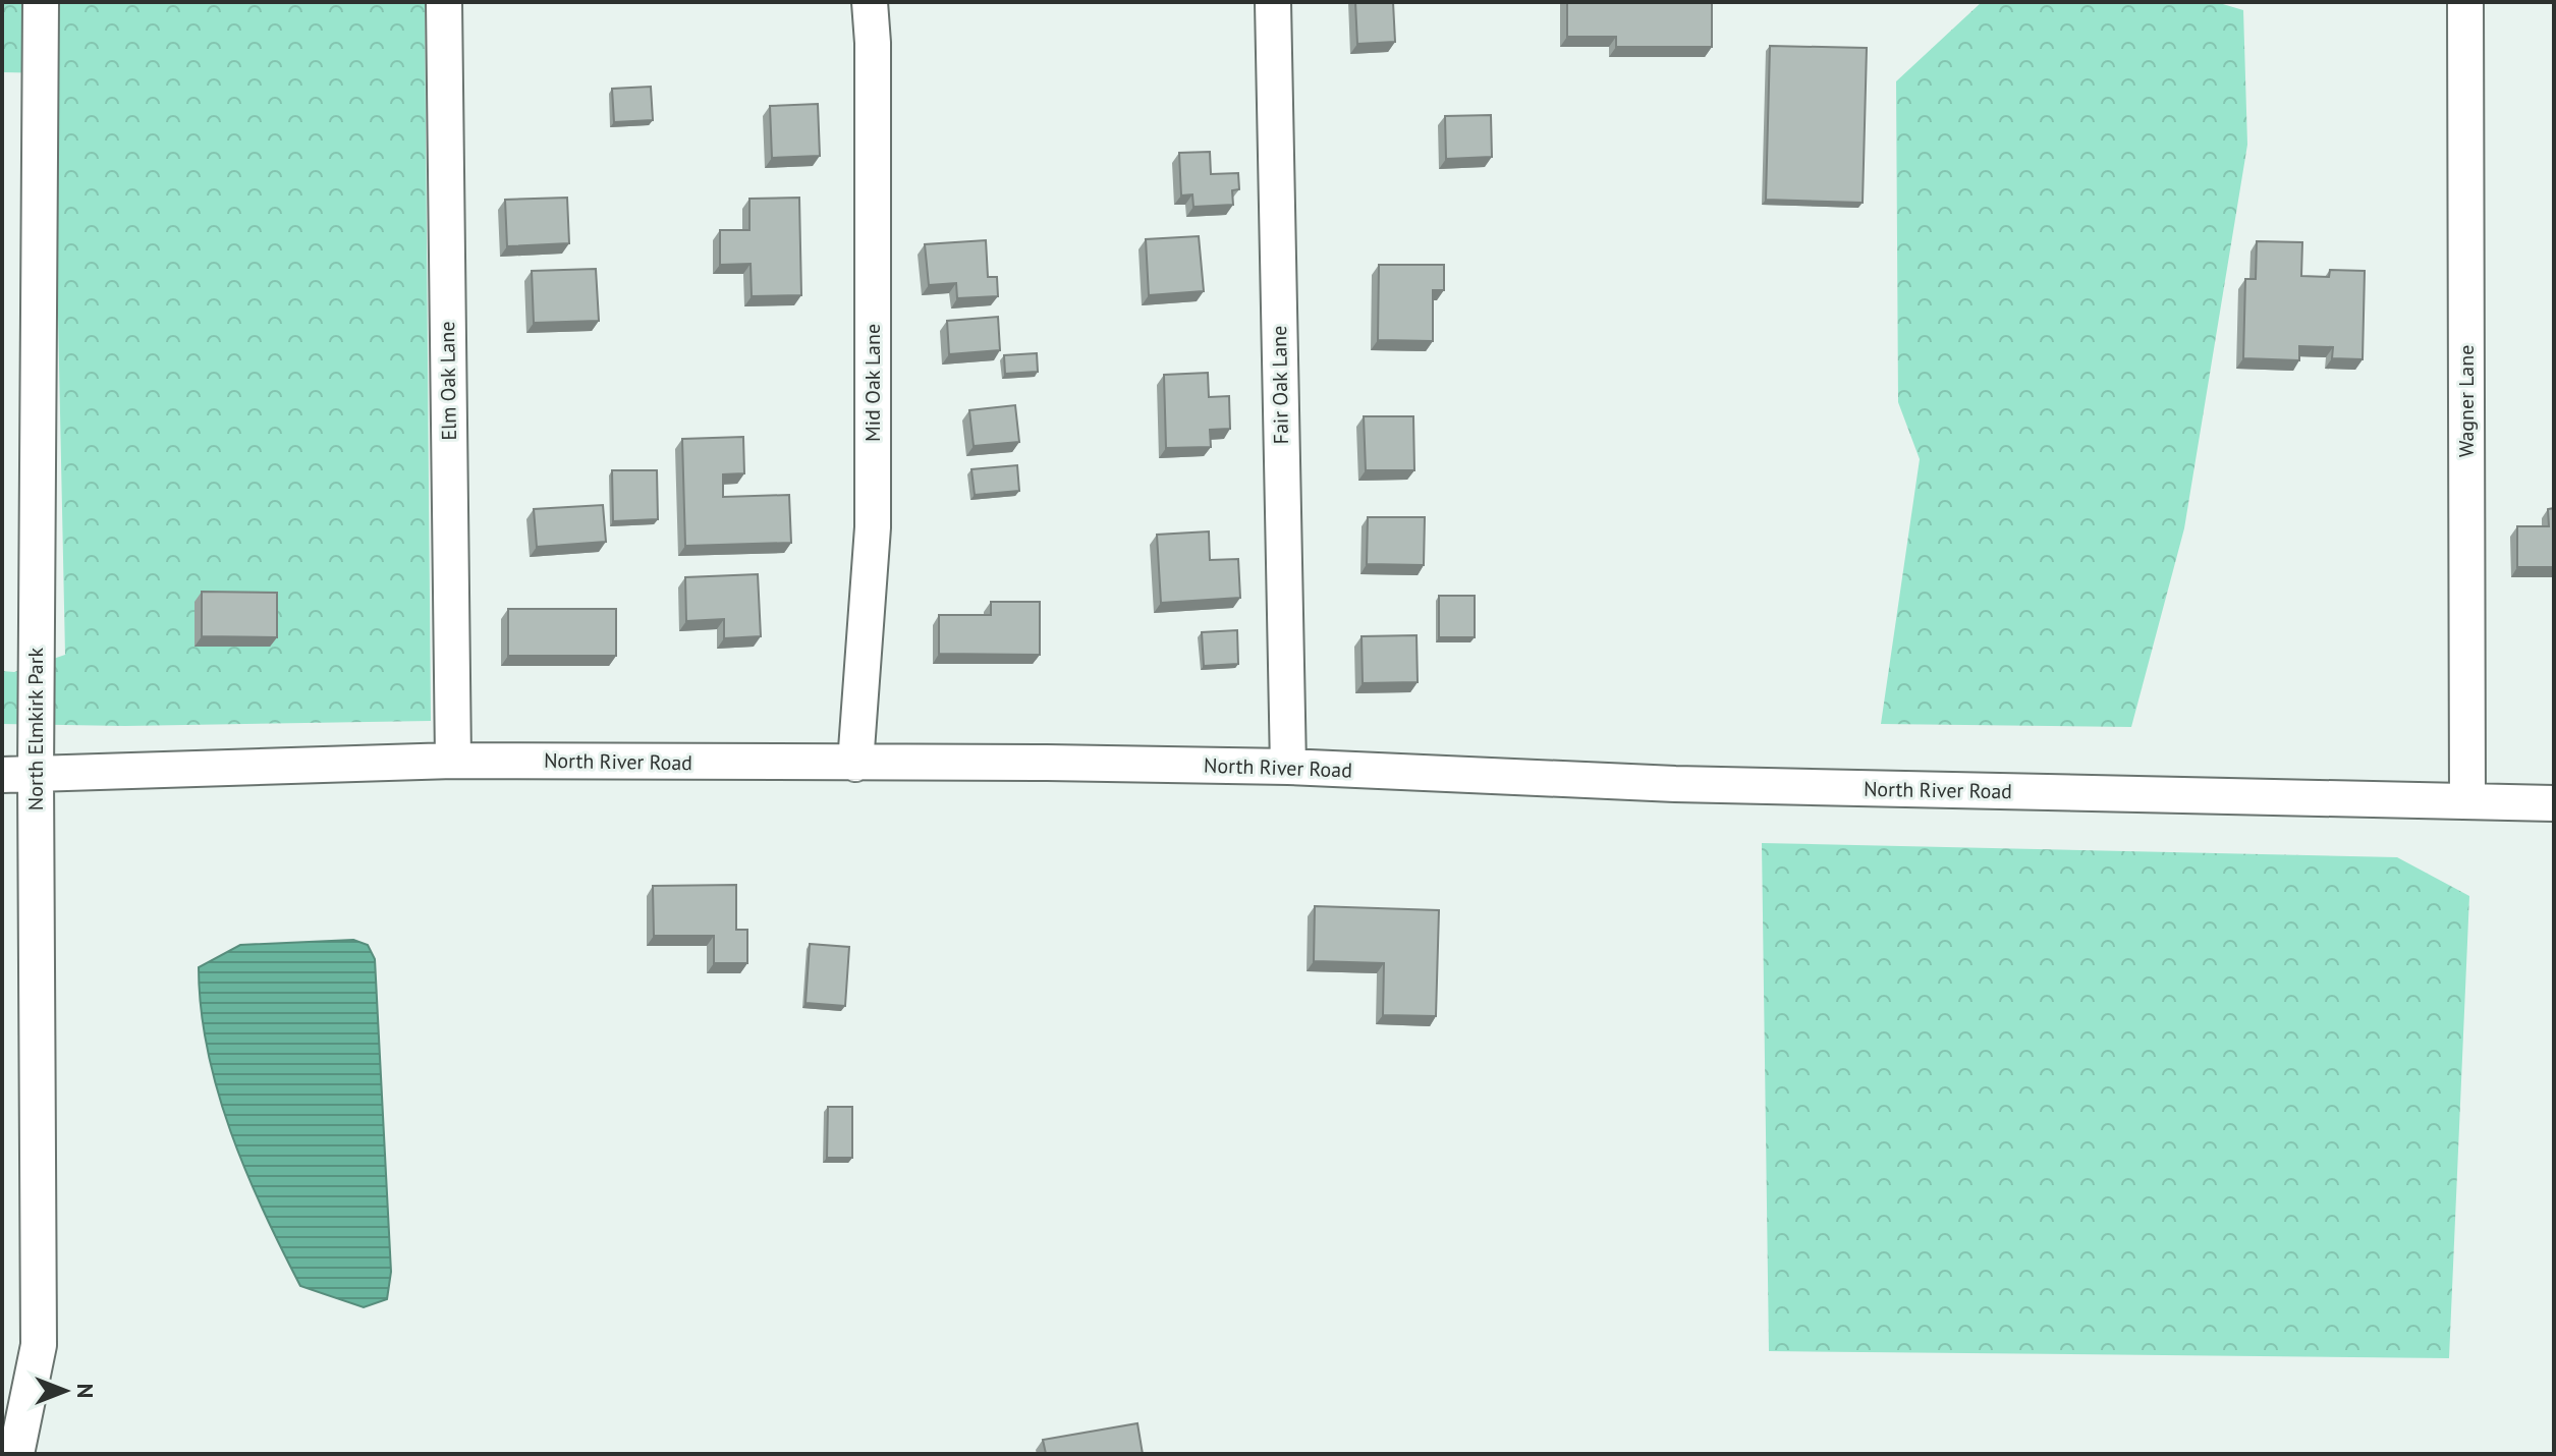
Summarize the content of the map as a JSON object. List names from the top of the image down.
{
  "streets": {
    "street": [
      "Elm Oak Lane",
      "Mid Oak Lane",
      "Fair Oak Lane",
      "Wagner Lane",
      "North Elmkirk Park",
      "North River Road"
    ]
  },
  "crossings": [
    ["Elm Oak Lane", "North River Road"],
    ["Mid Oak Lane", "North River Road"],
    ["Fair Oak Lane", "North River Road"],
    ["Wagner Lane", "North River Road"],
    ["North Elmkirk Park", "North River Road"]
  ],
  "north": "right"
}
